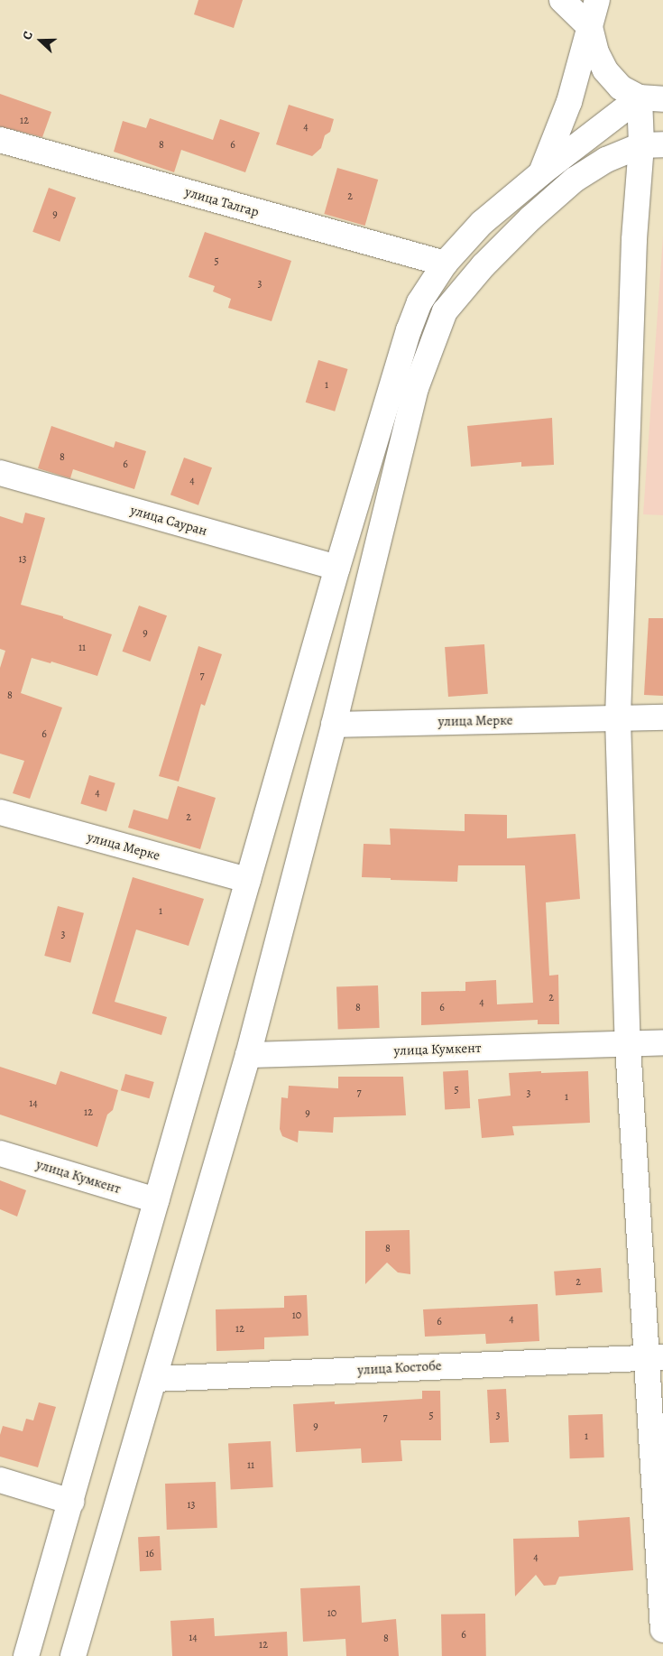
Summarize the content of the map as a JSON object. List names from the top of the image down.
{
  "streets": {
    "street": [
      "улица Талгар",
      "улица Сауран",
      "улица Мерке",
      "улица Кумкент",
      "улица Костобе"
    ]
  },
  "house_numbers": [
    "12",
    "4",
    "8",
    "6",
    "2",
    "9",
    "5",
    "3",
    "1",
    "8",
    "6",
    "4",
    "13",
    "9",
    "11",
    "7",
    "8",
    "6",
    "4",
    "2",
    "1",
    "3",
    "2",
    "4",
    "8",
    "6",
    "5",
    "7",
    "3",
    "1",
    "14",
    "12",
    "9",
    "8",
    "2",
    "10",
    "4",
    "6",
    "12",
    "5",
    "3",
    "7",
    "9",
    "1",
    "11",
    "13",
    "16",
    "4",
    "10",
    "6",
    "14",
    "8",
    "12"
  ],
  "north": "left"
}
